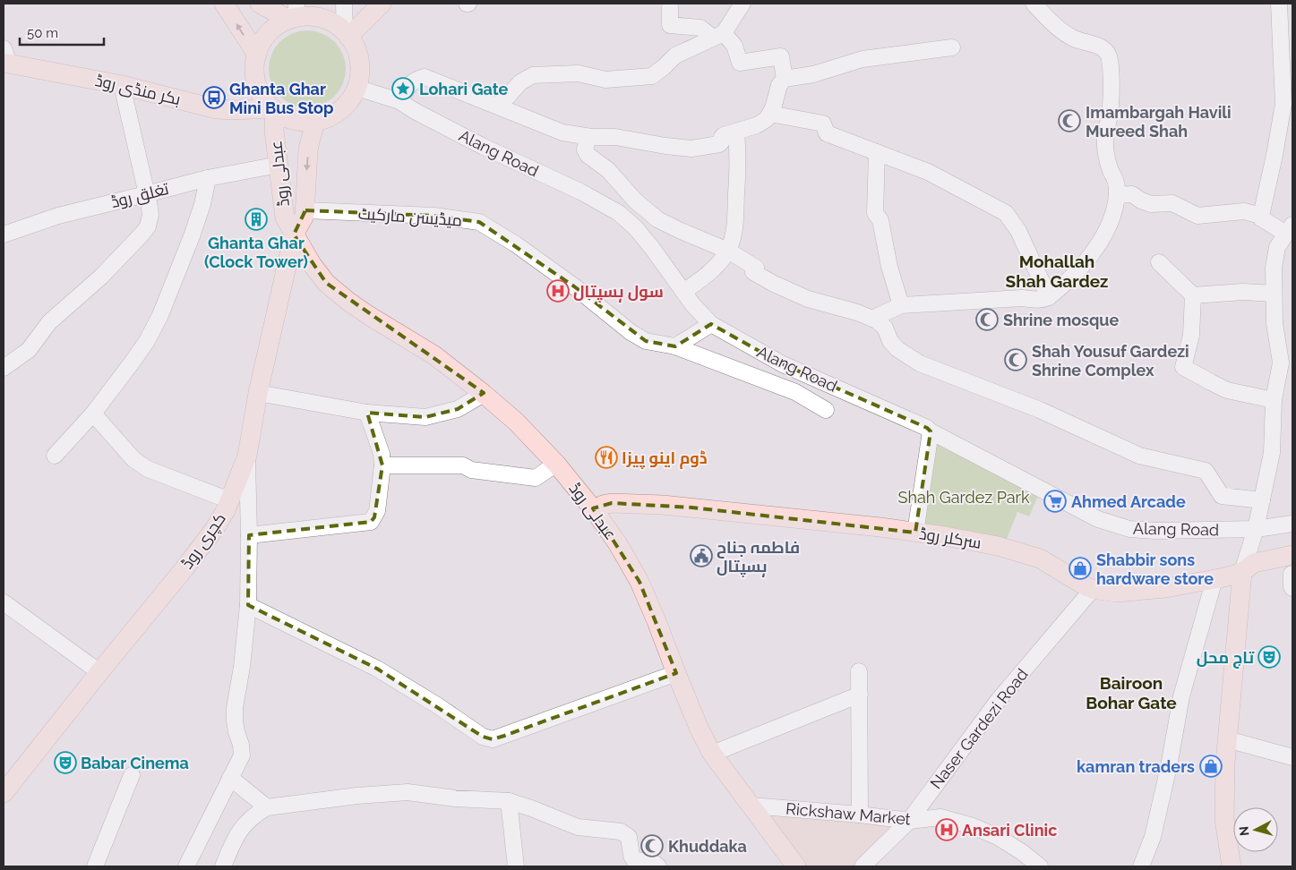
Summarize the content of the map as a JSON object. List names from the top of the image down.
{
  "streets": {
    "main road": [
      "بکر منڈی روڈ",
      "عبدلی روڈ",
      "سرکلر روڈ",
      "کچری روڈ"
    ],
    "street": [
      "Alang Road",
      "تغلق روڈ",
      "میڈیسن مارکیٹ",
      "Naser Gardezi Road",
      "Rickshaw Market"
    ]
  },
  "crossings": [
    ["بکر منڈی روڈ", "Alang Road"],
    ["بکر منڈی روڈ", "عبدلی روڈ"],
    ["Alang Road", "عبدلی روڈ"],
    ["عبدلی روڈ", "تغلق روڈ"],
    ["عبدلی روڈ", "میڈیسن مارکیٹ"],
    ["عبدلی روڈ", "سرکلر روڈ"],
    ["عبدلی روڈ", "کچری روڈ"],
    ["عبدلی روڈ", "Rickshaw Market"],
    ["سرکلر روڈ", "Naser Gardezi Road"],
    ["Naser Gardezi Road", "Rickshaw Market"]
  ],
  "districts": ["Mohallah Shah Gardez", "Bairoon Bohar Gate"],
  "parks": ["Shah Gardez Park"],
  "places": {
    "place": ["Lohari Gate"],
    "bus stop": ["Ghanta Ghar Mini Bus Stop"],
    "mosque": [
      "Imambargah Havili Mureed Shah",
      "Shrine mosque",
      "Shah Yousuf Gardezi Shrine Complex",
      "Khuddaka"
    ],
    "building": ["Ghanta Ghar (Clock Tower)"],
    "hospital": ["سول ہسپتال", "Ansari Clinic"],
    "restaurant": ["ڈوم اینو پیزا"],
    "supermarket": ["Ahmed Arcade"],
    "public building": ["فاطمہ جناح ہسپتال"],
    "shop": ["Shabbir sons hardware store", "kamran traders"],
    "theatre": ["تاج محل", "Babar Cinema"]
  },
  "scale_bar": "50 m",
  "north": "left"
}
